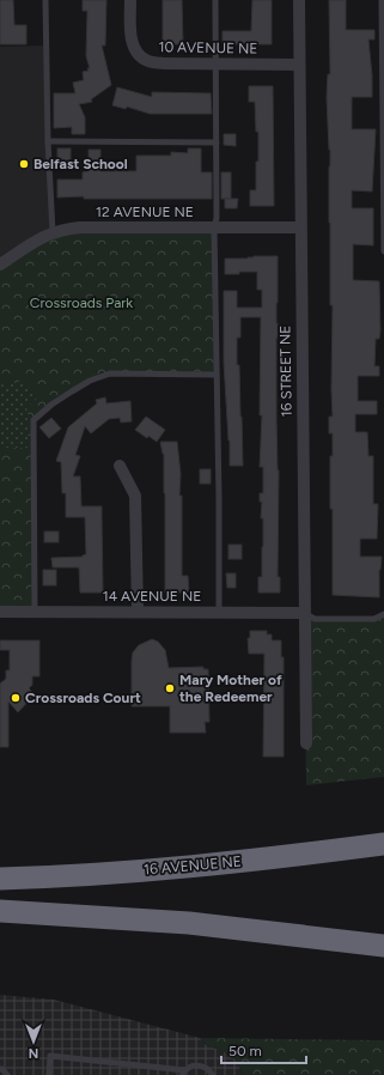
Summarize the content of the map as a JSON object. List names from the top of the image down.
{
  "streets": {
    "highway": ["16 AVENUE NE"],
    "street": [
      "10 AVENUE NE",
      "12 AVENUE NE",
      "16 STREET NE",
      "14 AVENUE NE"
    ]
  },
  "crossings": [
    ["10 AVENUE NE", "16 STREET NE"],
    ["12 AVENUE NE", "16 STREET NE"],
    ["16 STREET NE", "14 AVENUE NE"]
  ],
  "parks": ["Crossroads Park"],
  "places": ["Belfast School", "Mary Mother of the Redeemer", "Crossroads Court"],
  "scale_bar": "50 m",
  "north": "bottom"
}
